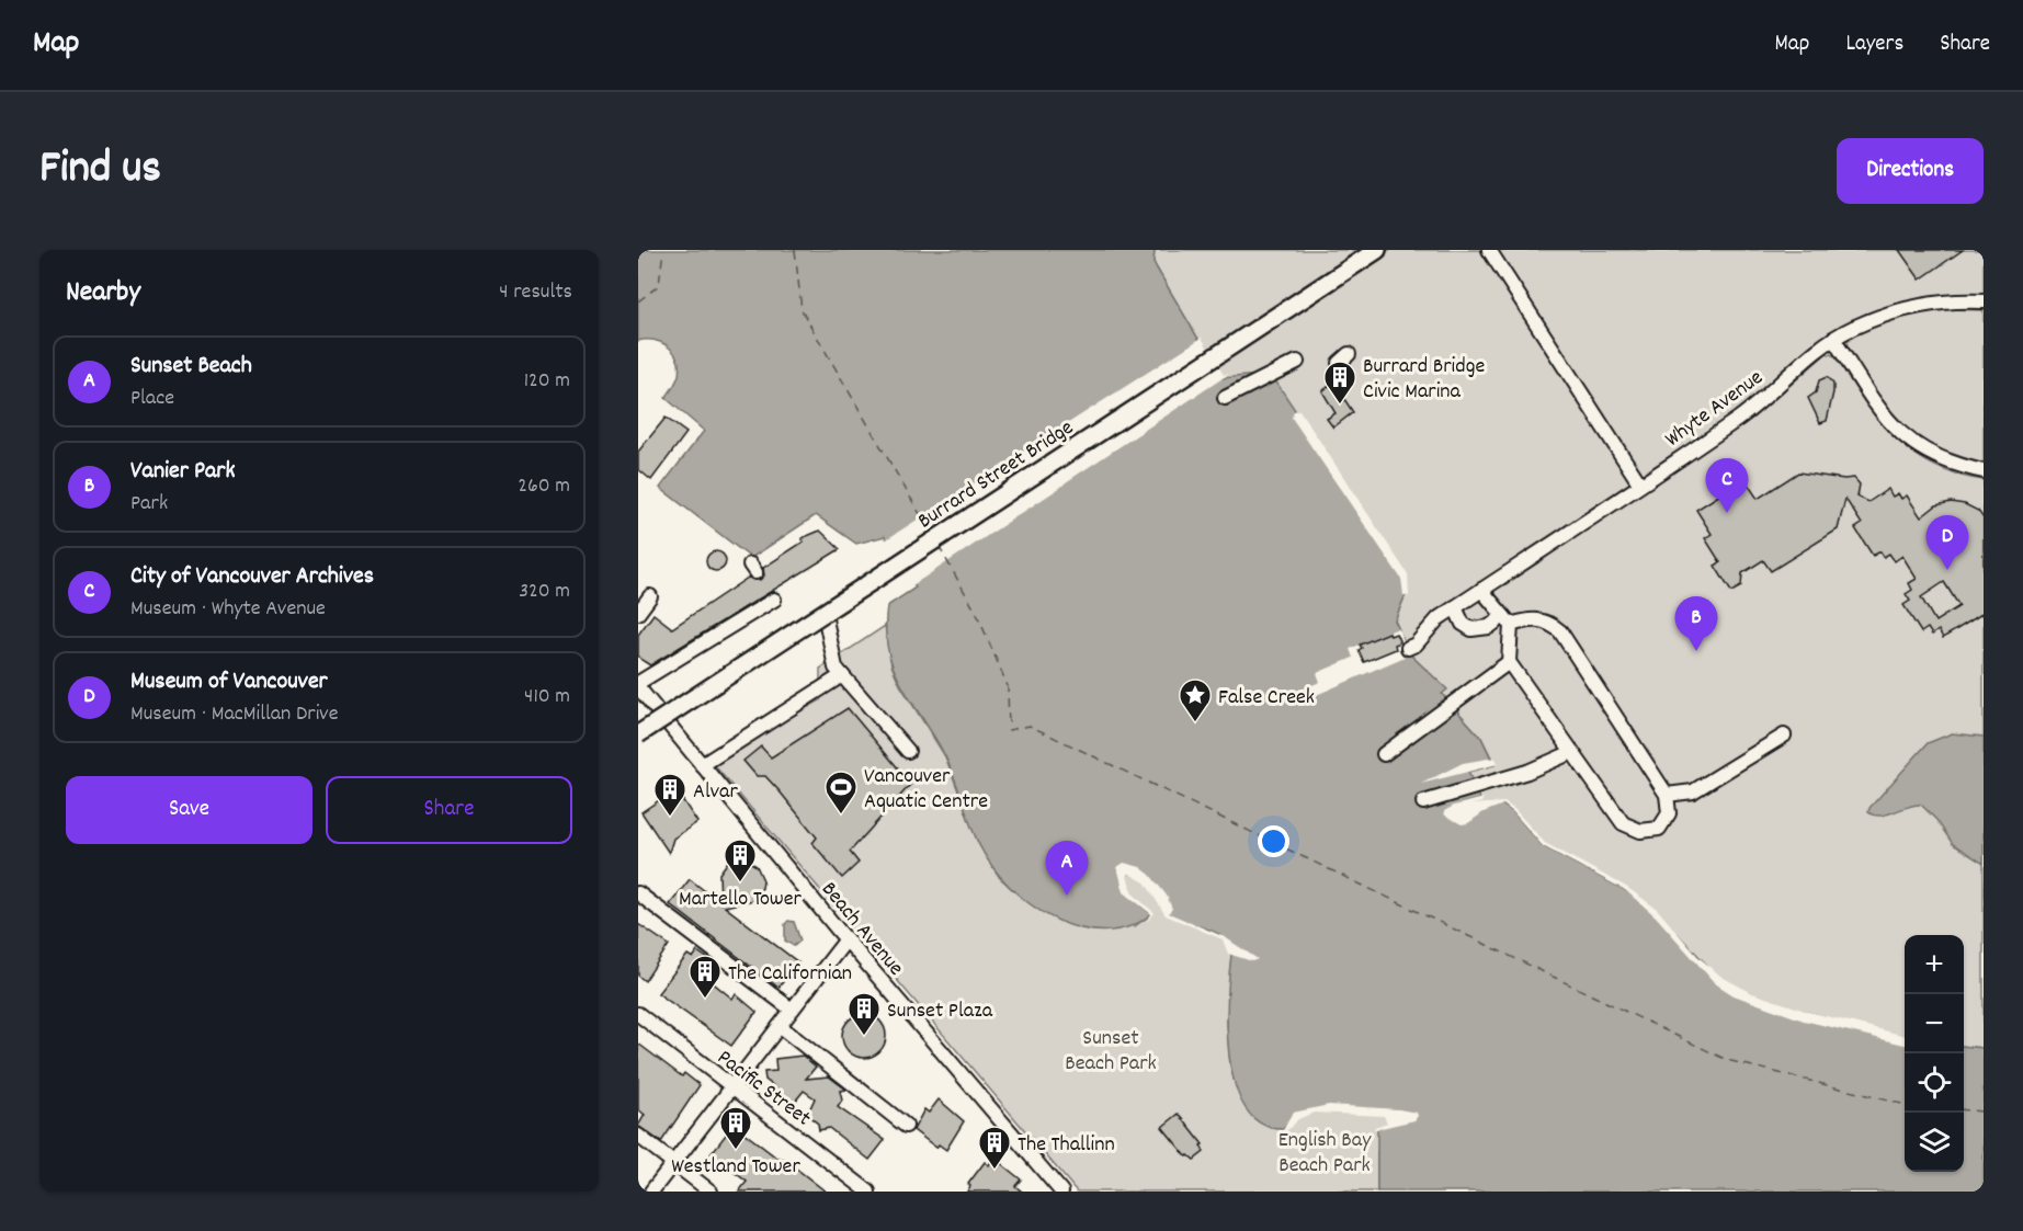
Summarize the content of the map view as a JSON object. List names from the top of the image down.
{
  "streets": {
    "main road": ["Burrard Street Bridge"],
    "street": ["Whyte Avenue", "Beach Avenue", "Pacific Street"]
  },
  "parks": ["Sunset Beach Park", "English Bay Beach Park"],
  "places": {
    "building": [
      "Burrard Bridge Civic Marina",
      "Alvar",
      "Martello Tower",
      "The Californian",
      "Sunset Plaza",
      "Westland Tower",
      "The Thallinn"
    ],
    "place": ["False Creek"],
    "sports": ["Vancouver Aquatic Centre"]
  },
  "page": {
    "header": "Map",
    "nav": ["Map", "Layers", "Share"],
    "title": "Find us",
    "buttons": [
      "Directions",
      ["Save", "Share"]
    ],
    "heading": ["Nearby", "4 results"],
    "list": [
      {
        "mark": "A",
        "name": "Sunset Beach",
        "note": "Place",
        "value": "120 m"
      },
      {
        "mark": "B",
        "name": "Vanier Park",
        "note": "Park",
        "value": "260 m"
      },
      {
        "mark": "C",
        "name": "City of Vancouver Archives",
        "note": "Museum · Whyte Avenue",
        "value": "320 m"
      },
      {
        "mark": "D",
        "name": "Museum of Vancouver",
        "note": "Museum · MacMillan Drive",
        "value": "410 m"
      }
    ],
    "pins": [
      "C",
      "D",
      "B",
      "A"
    ],
    "map_buttons": ["+", "−"]
  }
}
